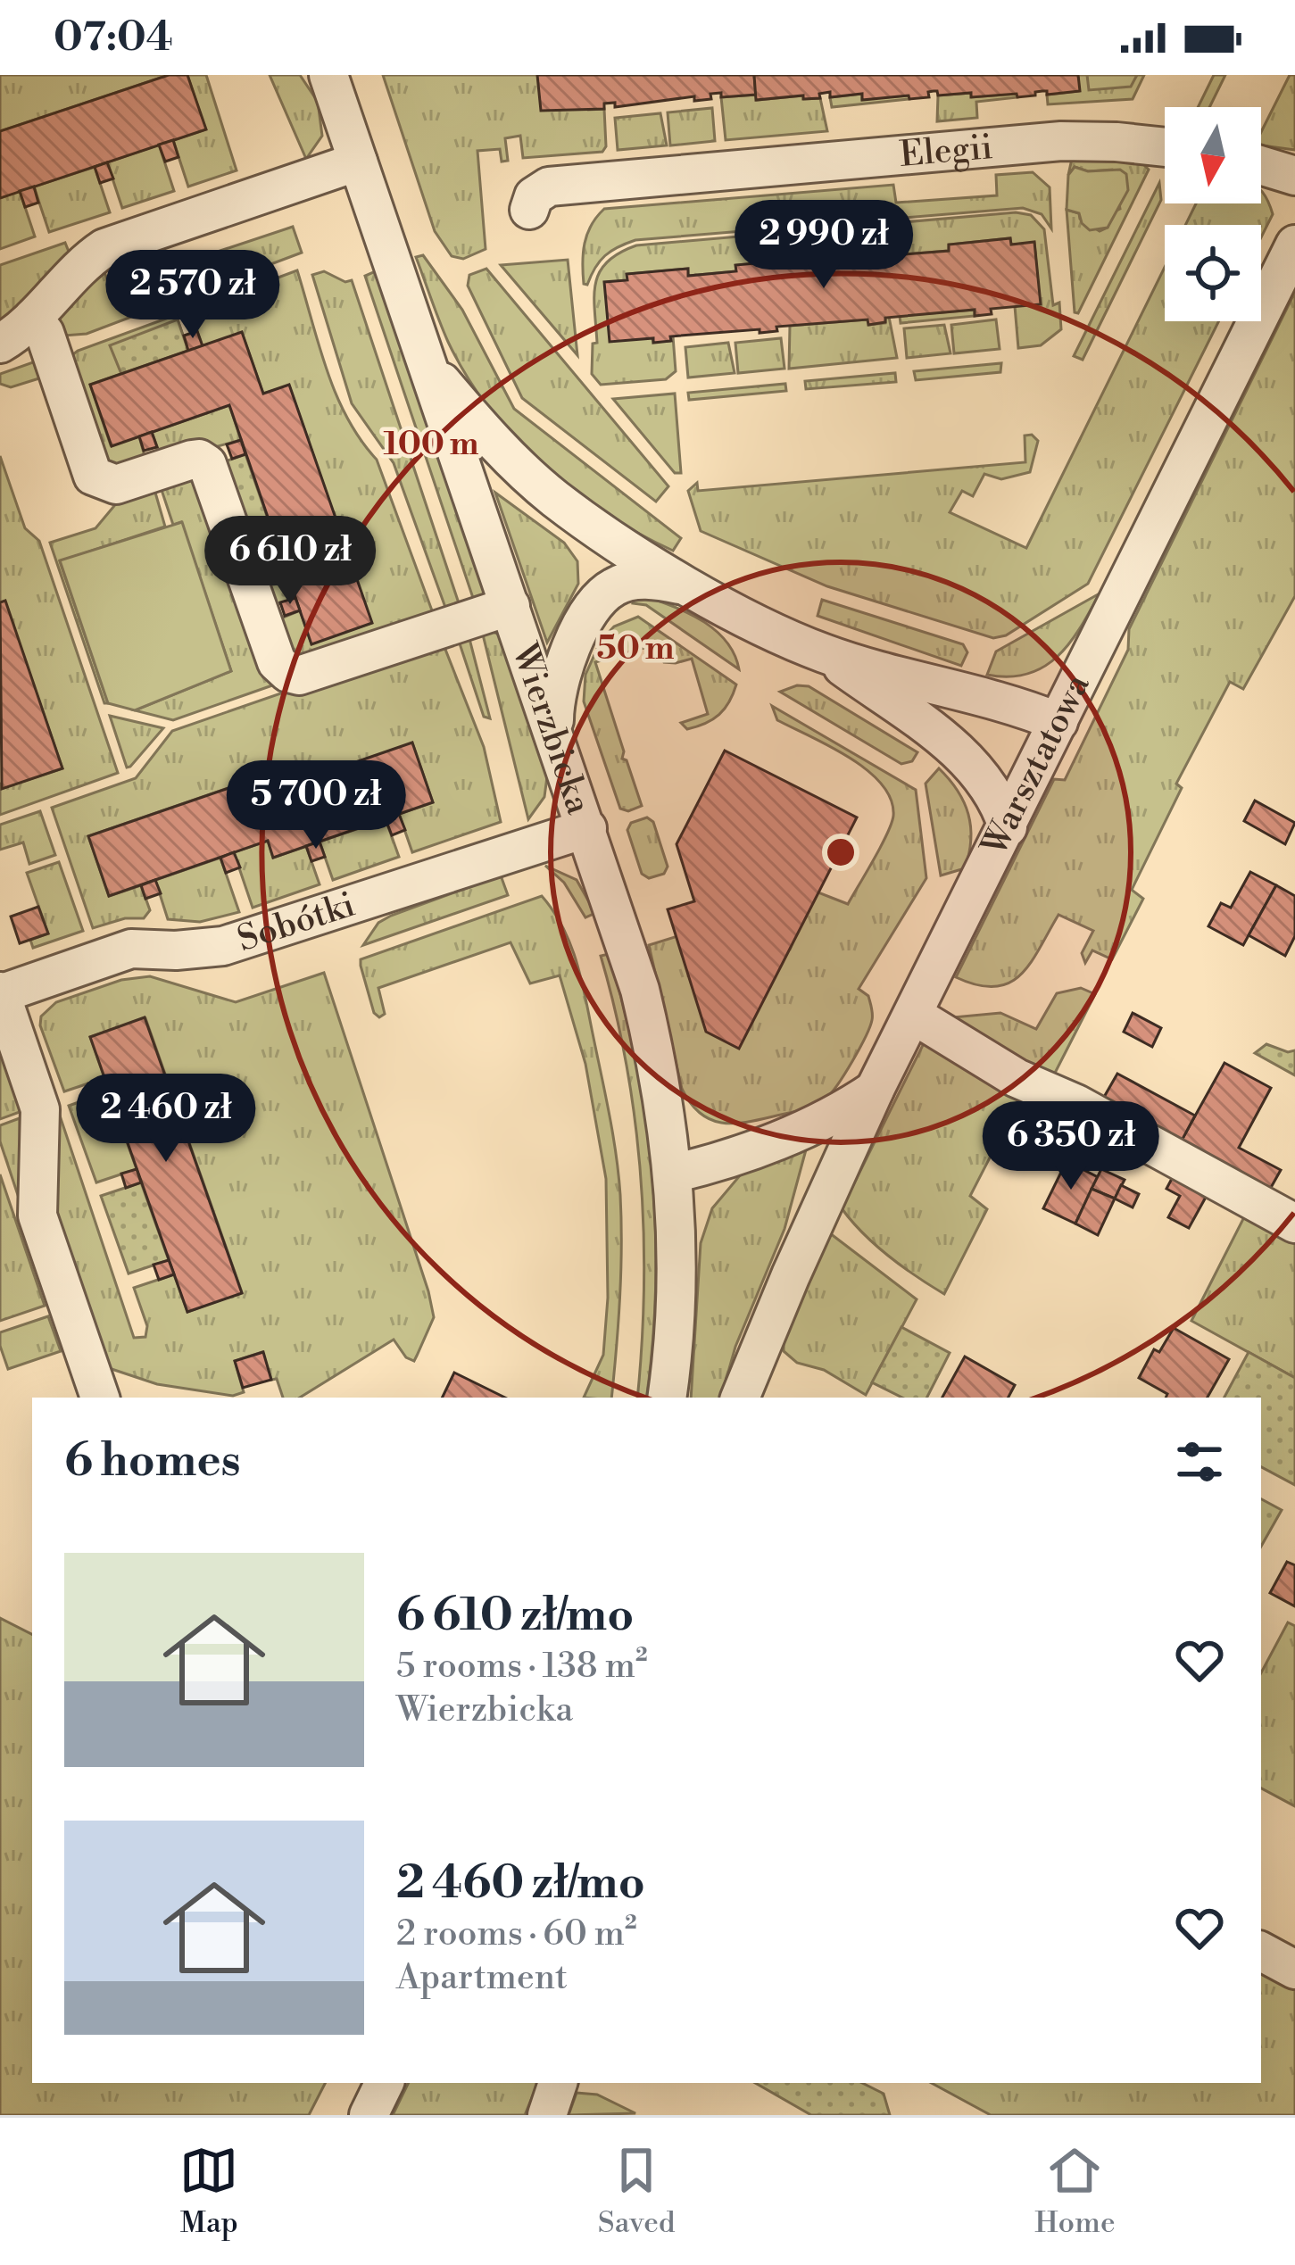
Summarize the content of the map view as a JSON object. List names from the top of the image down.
{
  "streets": {
    "street": [
      "Elegii",
      "Wierzbicka",
      "Warsztatowa",
      "Sobótki"
    ]
  },
  "crossings": [
    ["Wierzbicka", "Sobótki"]
  ],
  "north": "bottom",
  "page": {
    "status": "07:04",
    "price": [
      "2 990 zł",
      "2 570 zł",
      "6 610 zł",
      "5 700 zł",
      "2 460 zł",
      "6 350 zł"
    ],
    "heading": "6 homes",
    "list": [
      {
        "name": "6 610 zł/mo",
        "note": "5 rooms · 138 m² · Wierzbicka"
      },
      {
        "name": "2 460 zł/mo",
        "note": "2 rooms · 60 m² · Apartment"
      }
    ],
    "tabs": ["Map", "Saved", "Home"]
  },
  "rings": ["100 m", "50 m"]
}
